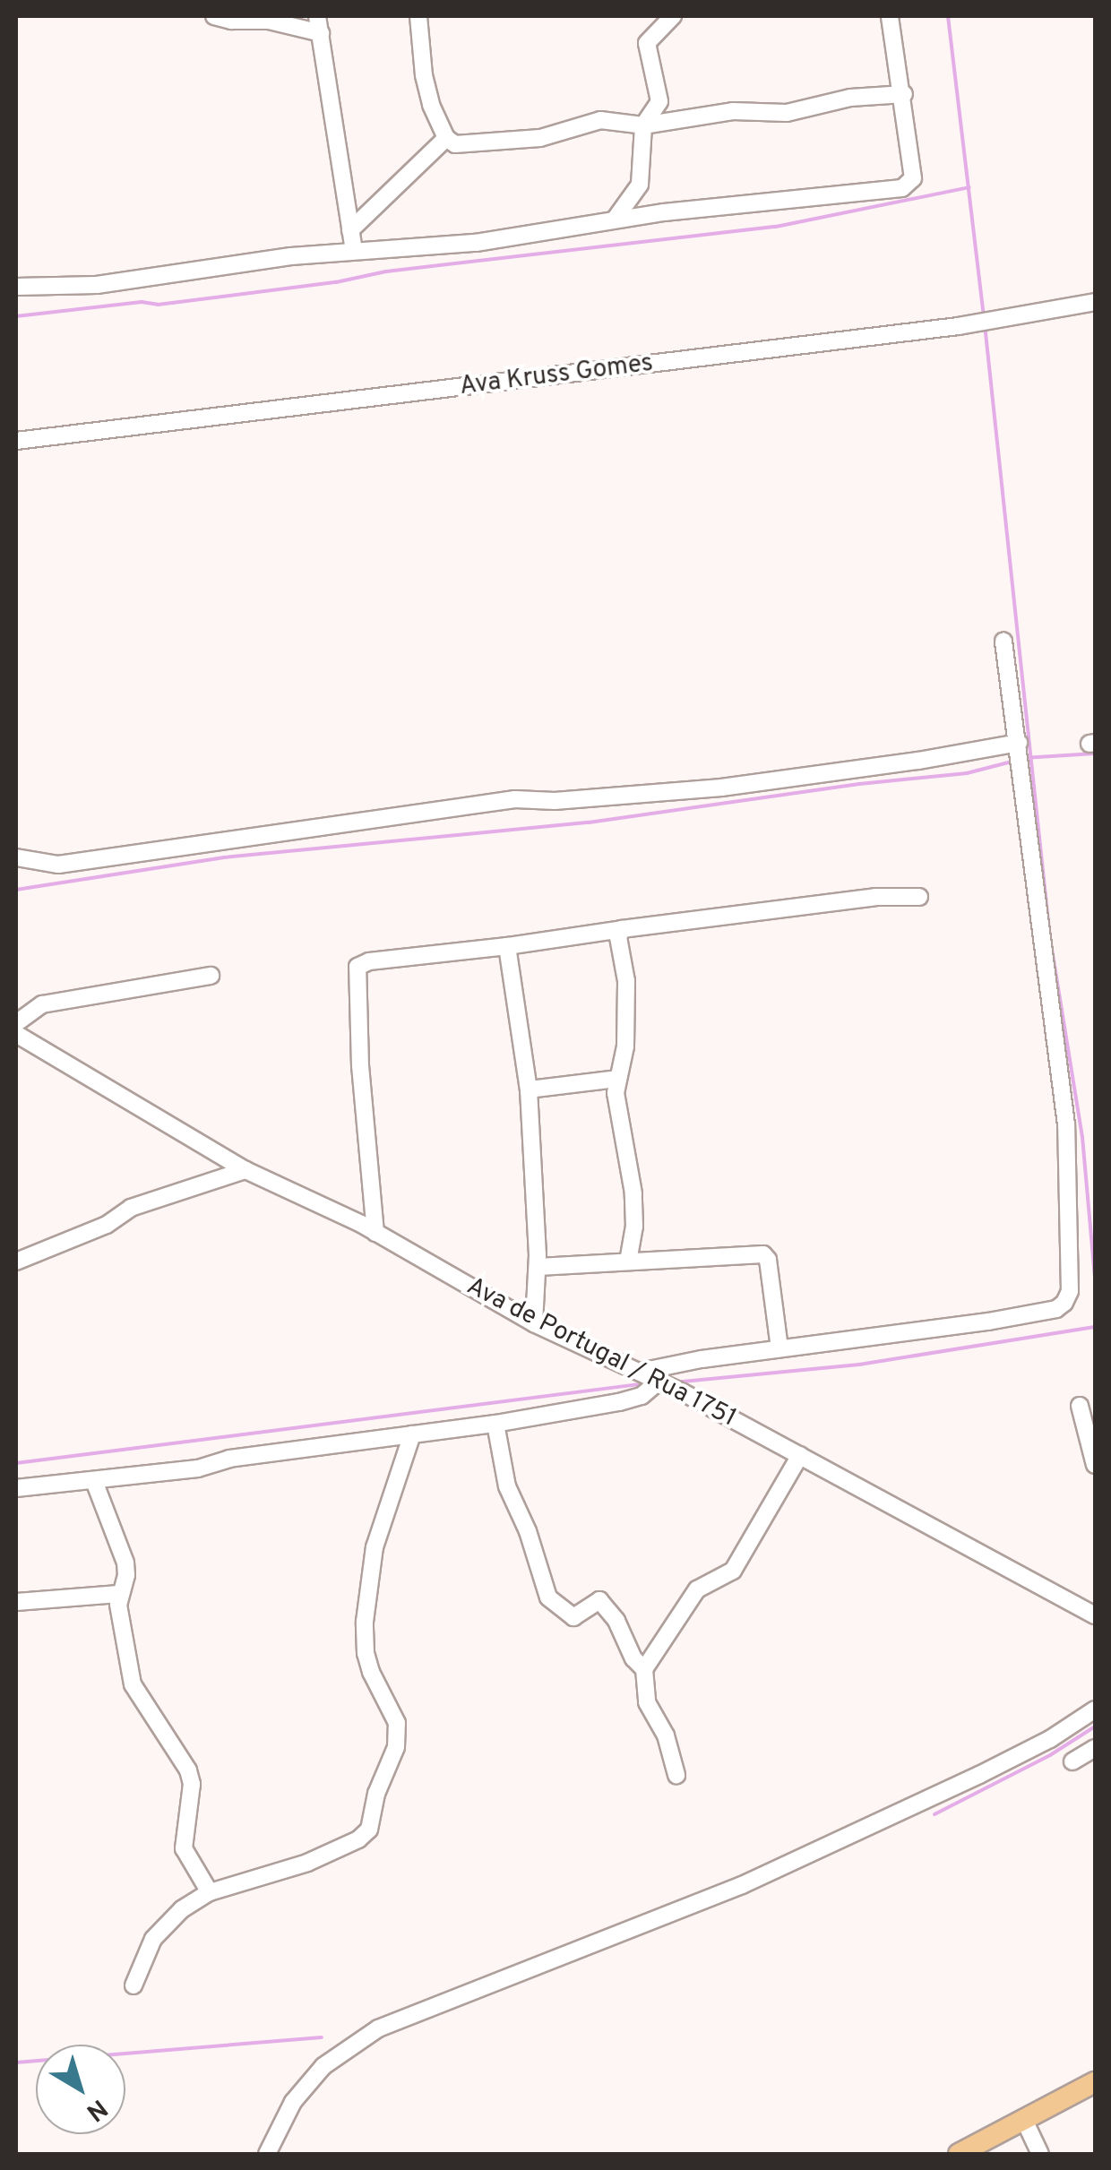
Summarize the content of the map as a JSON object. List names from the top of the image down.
{
  "streets": {
    "street": ["Ava Kruss Gomes", "Ava de Portugal / Rua 1751"]
  },
  "north": "bottom right"
}
